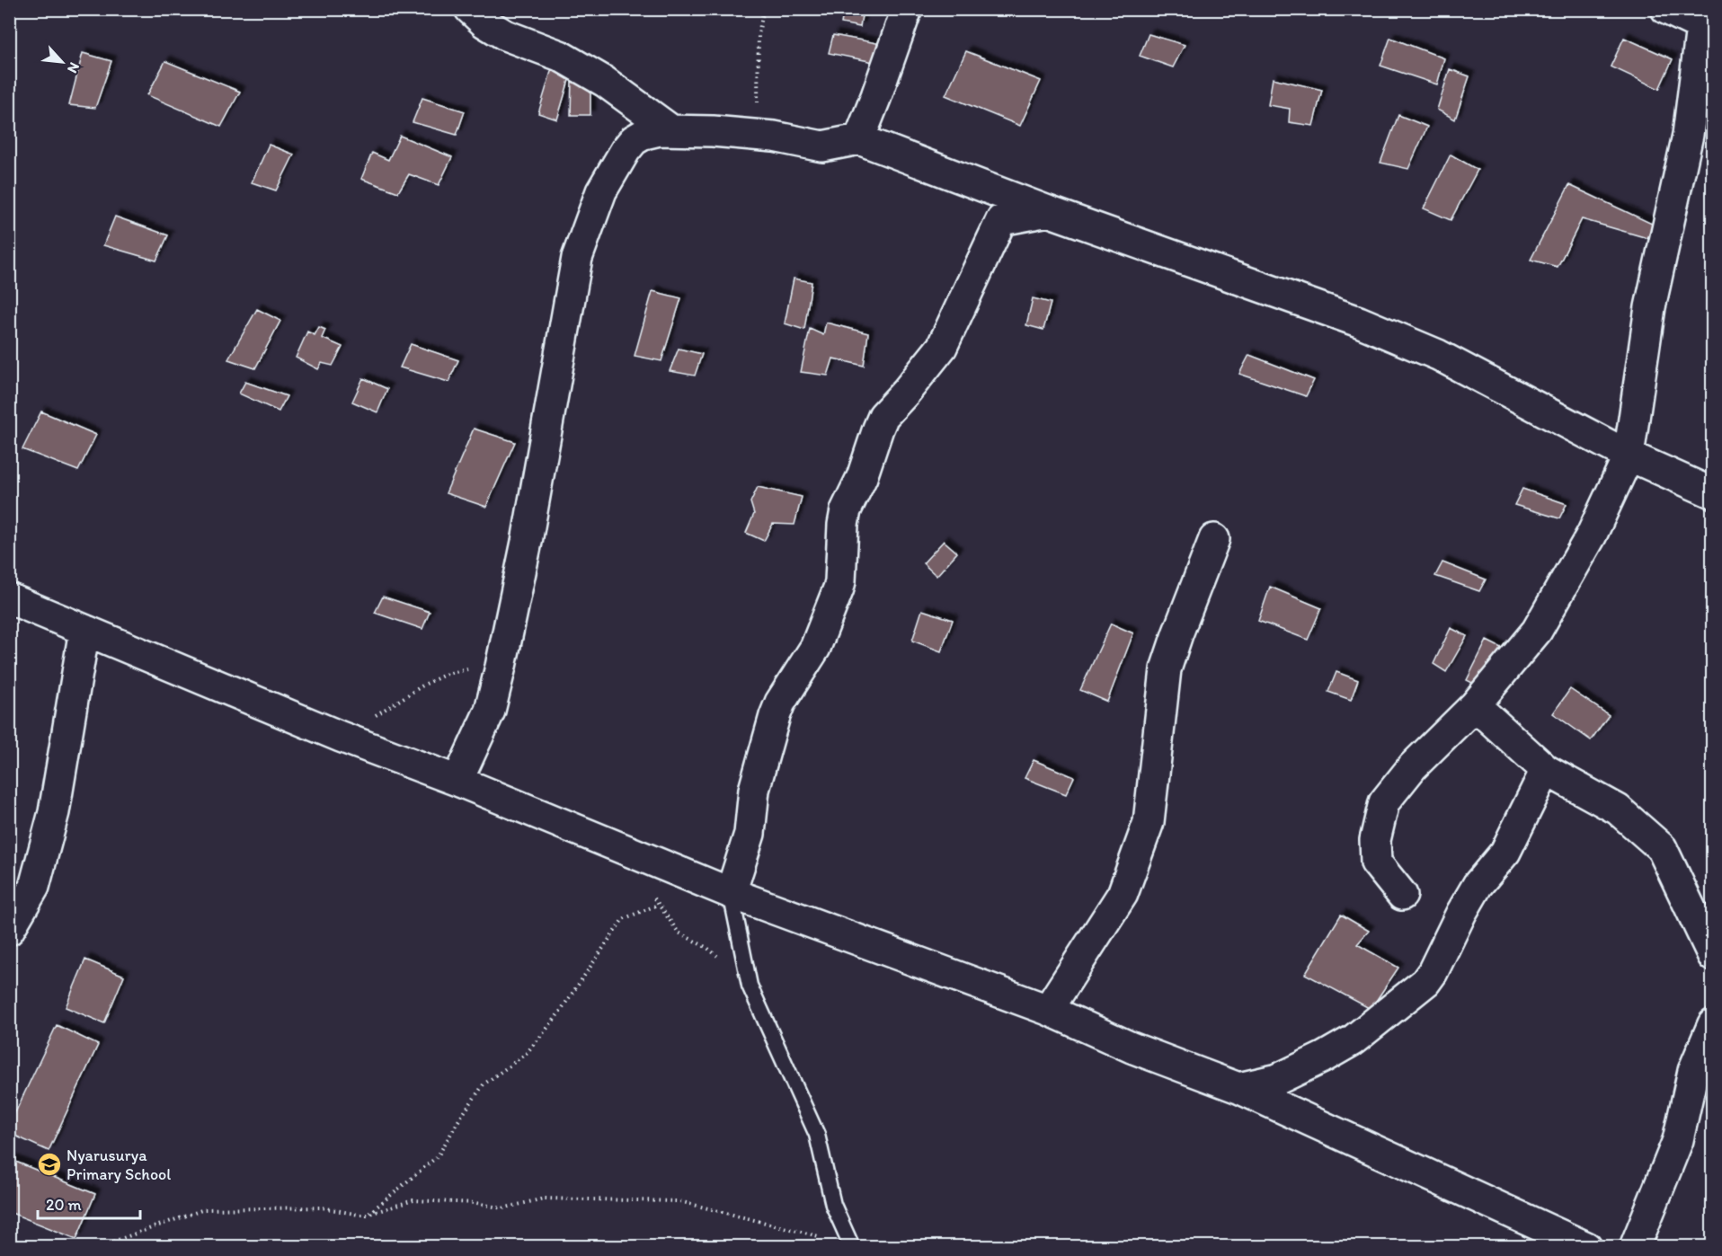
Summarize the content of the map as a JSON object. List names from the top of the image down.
{
  "places": {
    "school or university": ["Nyarusurya Primary School"]
  },
  "scale_bar": "20 m",
  "north": "bottom right"
}
